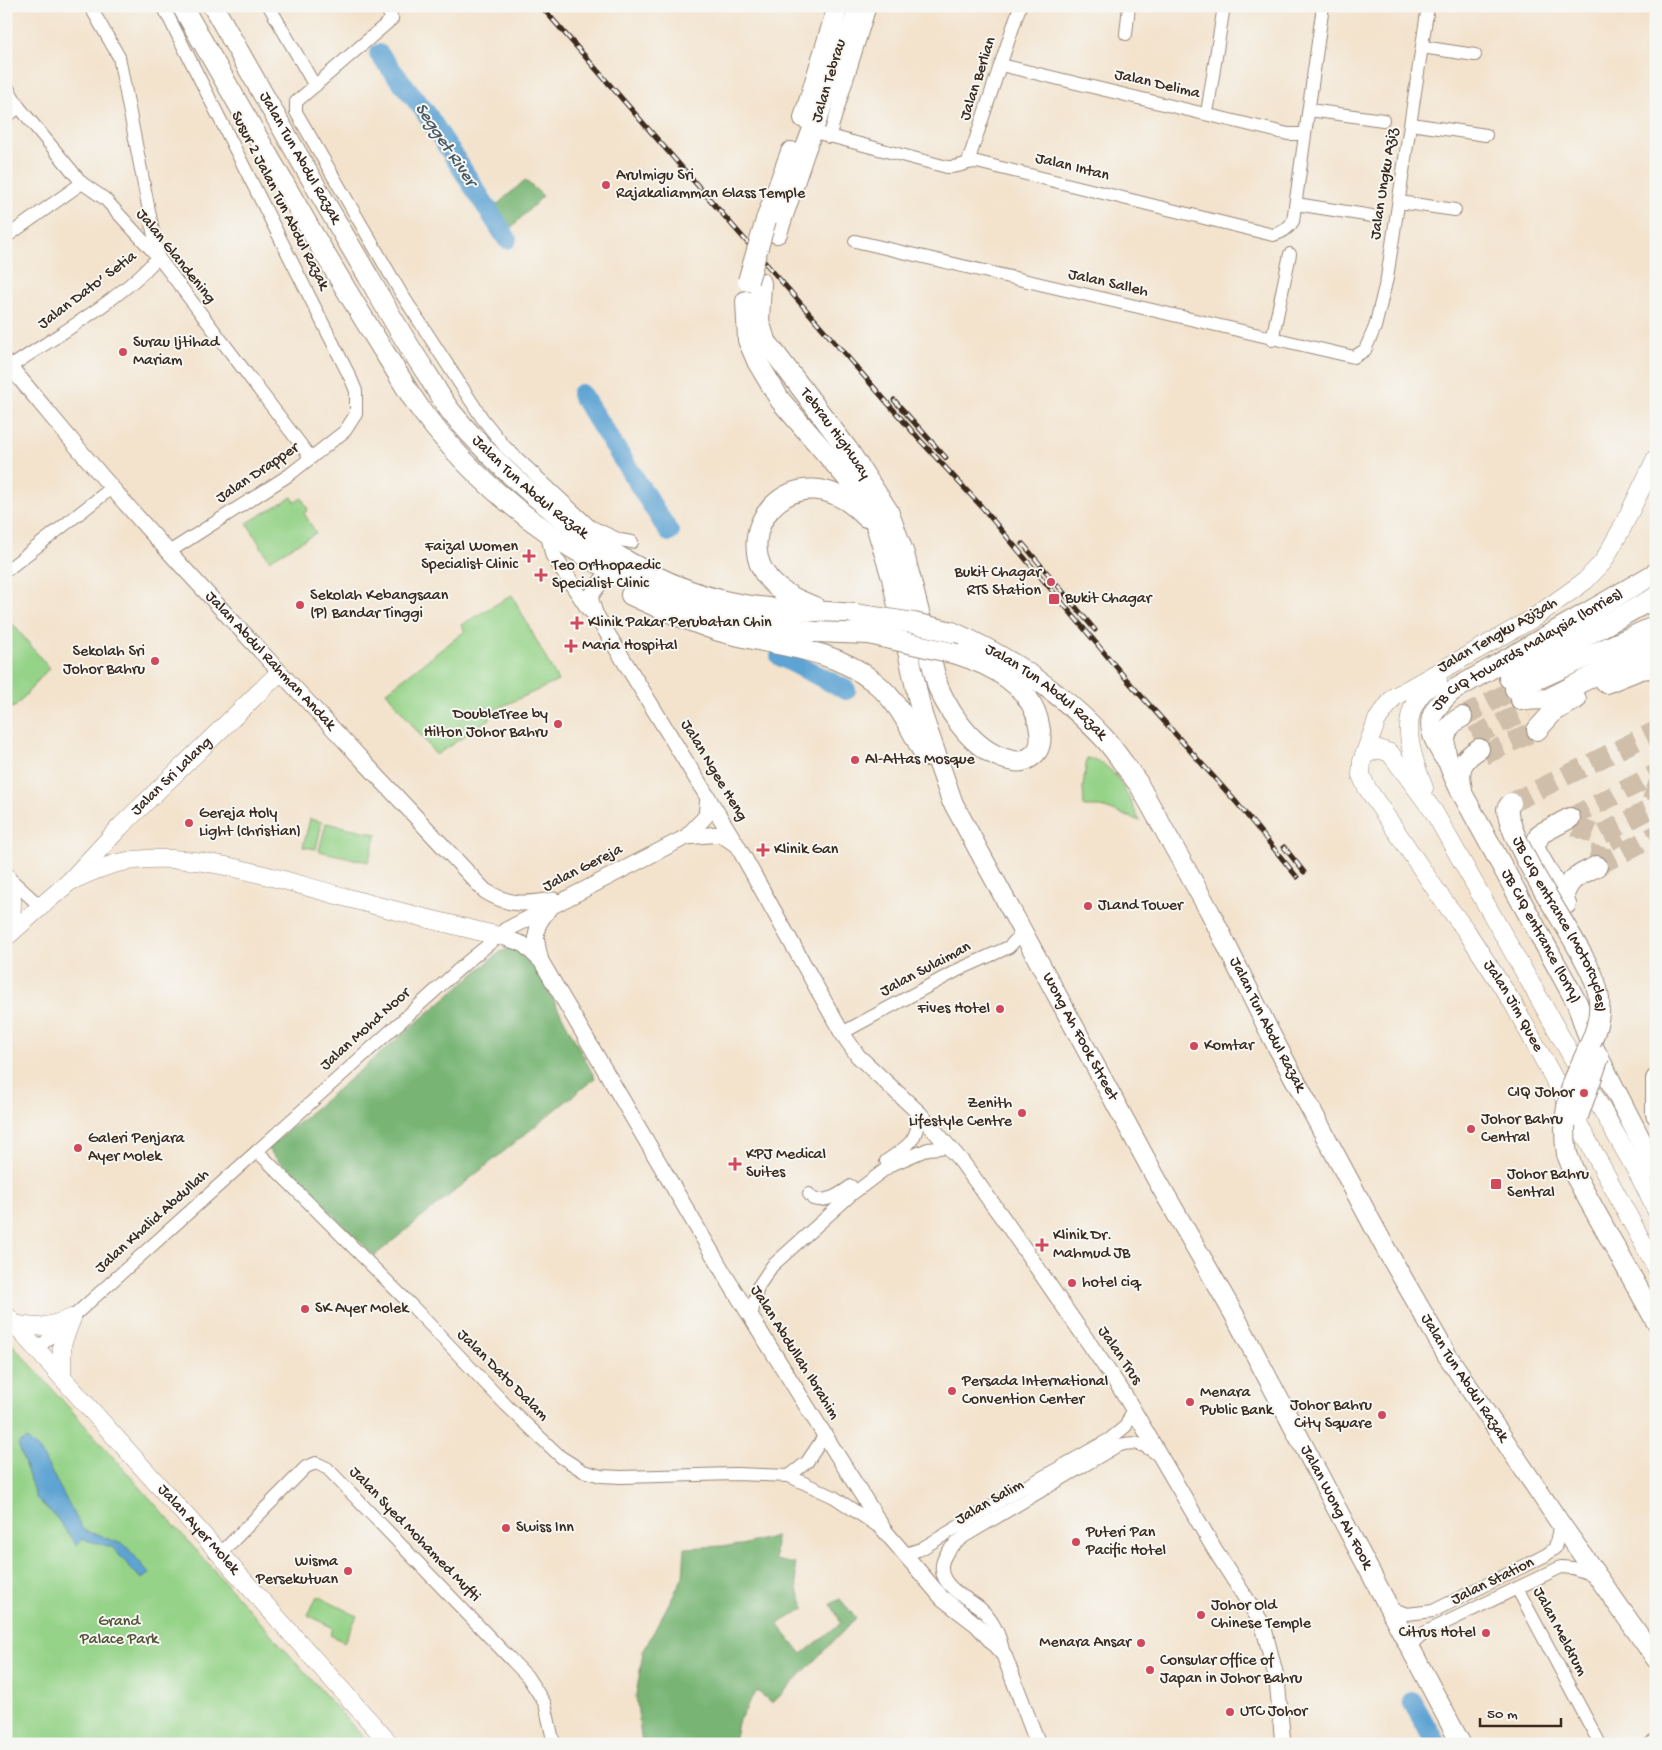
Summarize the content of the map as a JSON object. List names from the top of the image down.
{
  "streets": {
    "highway": [
      "Jalan Tun Abdul Razak",
      "Tebrau Highway",
      "JB CIQ towards Malaysia (lorries)",
      "JB CIQ entrance (Motorcycles)",
      "JB CIQ entrance (lorry)"
    ],
    "main road": [
      "Jalan Tengku Azizah",
      "Jalan Sri Lalang",
      "Jalan Jim Quee",
      "Wong Ah Fook Street",
      "Jalan Ayer Molek"
    ],
    "street": [
      "Jalan Berlian",
      "Jalan Tebrau",
      "Jalan Delima",
      "Jalan Intan",
      "Jalan Ungku Aziz",
      "Susur 2 Jalan Tun Abdul Razak",
      "Jalan Glandening",
      "Jalan Salleh",
      "Jalan Dato’ Setia",
      "Jalan Drapper",
      "Jalan Abdul Rahman Andak",
      "Jalan Ngee Heng",
      "Jalan Gereja",
      "Jalan Sulaiman",
      "Jalan Mohd Noor",
      "Jalan Khalid Abdullah",
      "Jalan Abdullah Ibrahim",
      "Jalan Trus",
      "Jalan Dato Dalam",
      "Jalan Salim",
      "Jalan Syed Mohamed Mufti",
      "Jalan Station",
      "Jalan Meldrum"
    ]
  },
  "crossings": [
    ["Jalan Berlian", "Jalan Delima"],
    ["Jalan Berlian", "Jalan Intan"],
    ["Jalan Tebrau", "Jalan Intan"],
    ["Jalan Delima", "Jalan Intan"],
    ["Jalan Tun Abdul Razak", "Tebrau Highway"],
    ["Jalan Tun Abdul Razak", "Jalan Ngee Heng"],
    ["Jalan Tun Abdul Razak", "Jalan Station"],
    ["Jalan Ungku Aziz", "Jalan Salleh"],
    ["Susur 2 Jalan Tun Abdul Razak", "Jalan Drapper"],
    ["Jalan Glandening", "Jalan Dato’ Setia"],
    ["Jalan Glandening", "Jalan Drapper"],
    ["Jalan Dato’ Setia", "Jalan Abdul Rahman Andak"],
    ["Tebrau Highway", "Wong Ah Fook Street"],
    ["Jalan Drapper", "Jalan Abdul Rahman Andak"],
    ["Jalan Tengku Azizah", "Jalan Jim Quee"],
    ["JB CIQ towards Malaysia (lorries)", "JB CIQ entrance (lorry)"],
    ["Jalan Abdul Rahman Andak", "Jalan Sri Lalang"],
    ["Jalan Abdul Rahman Andak", "Jalan Gereja"],
    ["Jalan Abdul Rahman Andak", "Jalan Abdullah Ibrahim"],
    ["Jalan Ngee Heng", "Jalan Gereja"],
    ["Jalan Ngee Heng", "Jalan Sulaiman"],
    ["Jalan Ngee Heng", "Jalan Trus"],
    ["Jalan Gereja", "Jalan Mohd Noor"],
    ["Jalan Gereja", "Jalan Abdullah Ibrahim"],
    ["Jalan Sulaiman", "Wong Ah Fook Street"],
    ["Jalan Sulaiman", "Jalan Trus"],
    ["Jalan Mohd Noor", "Jalan Khalid Abdullah"],
    ["Jalan Mohd Noor", "Jalan Abdullah Ibrahim"],
    ["Jalan Mohd Noor", "Jalan Dato Dalam"],
    ["Wong Ah Fook Street", "Jalan Station"],
    ["Jalan Khalid Abdullah", "Jalan Dato Dalam"],
    ["Jalan Khalid Abdullah", "Jalan Ayer Molek"],
    ["Jalan Abdullah Ibrahim", "Jalan Dato Dalam"],
    ["Jalan Abdullah Ibrahim", "Jalan Salim"],
    ["Jalan Trus", "Jalan Salim"],
    ["Jalan Ayer Molek", "Jalan Syed Mohamed Mufti"],
    ["Jalan Station", "Jalan Meldrum"]
  ],
  "water": ["Segget River"],
  "parks": ["Grand Palace Park"],
  "places": {
    "other": [
      "Arulmigu Sri Rajakaliamman Glass Temple",
      "Surau Ijtihad Mariam",
      "Bukit Chagar RTS Station",
      "Sekolah Kebangsaan (P) Bandar Tinggi",
      "Sekolah Sri Johor Bahru",
      "DoubleTree by Hilton Johor Bahru",
      "Al-Attas Mosque",
      "Gereja Holy Light (christian)",
      "JLand Tower",
      "Fives Hotel",
      "Komtar",
      "CIQ Johor",
      "Zenith Lifestyle Centre",
      "Johor Bahru Central",
      "Galeri Penjara Ayer Molek",
      "hotel ciq",
      "SK Ayer Molek",
      "Persada International Convention Center",
      "Menara Public Bank",
      "Johor Bahru City Square",
      "Swiss Inn",
      "Puteri Pan Pacific Hotel",
      "Wisma Persekutuan",
      "Johor Old Chinese Temple",
      "Citrus Hotel",
      "Menara Ansar",
      "Consular Office of Japan in Johor Bahru",
      "UTC Johor"
    ],
    "health": [
      "Faizal Women Specialist Clinic",
      "Teo Orthopaedic Specialist Clinic",
      "Klinik Pakar Perubatan Chin",
      "Maria Hospital",
      "Klinik Gan",
      "KPJ Medical Suites",
      "Klinik Dr. Mahmud JB"
    ],
    "transit": ["Bukit Chagar", "Johor Bahru Sentral"]
  },
  "scale_bar": "50 m"
}
